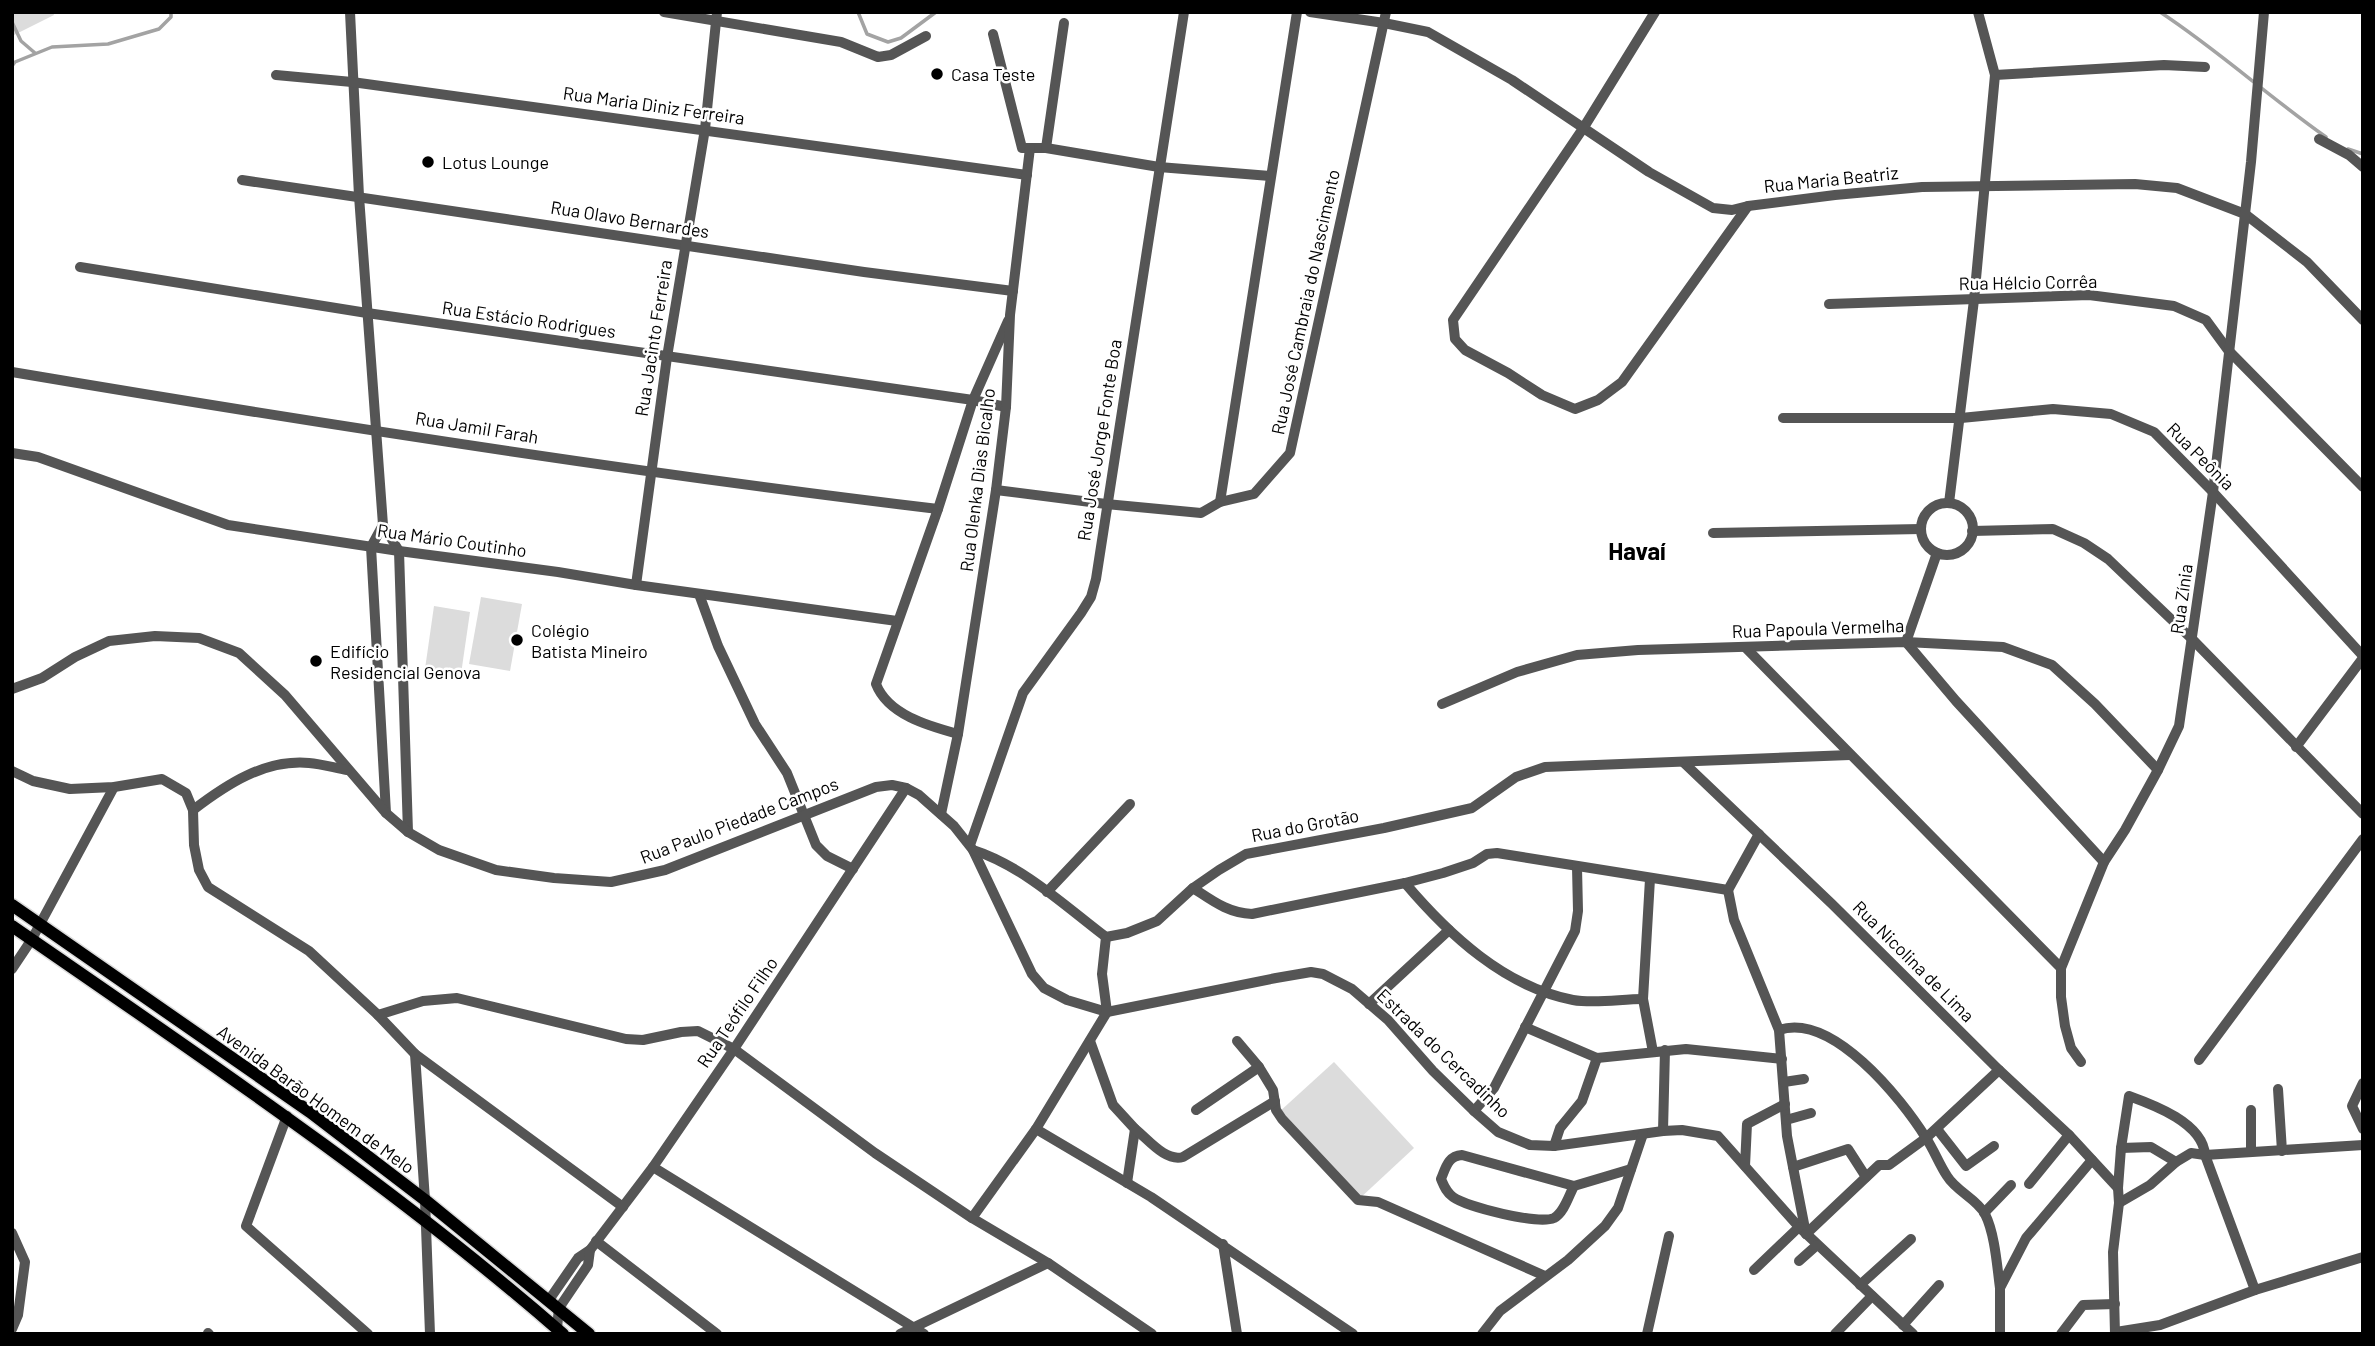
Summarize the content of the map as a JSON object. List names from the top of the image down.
{
  "streets": {
    "main road": ["Avenida Barão Homem de Melo"],
    "street": [
      "Rua Maria Diniz Ferreira",
      "Rua Maria Beatriz",
      "Rua Olavo Bernardes",
      "Rua Hélcio Corrêa",
      "Rua José Cambraia do Nascimento",
      "Rua Estácio Rodrigues",
      "Rua Jacinto Ferreira",
      "Rua Jamil Farah",
      "Rua José Jorge Fonte Boa",
      "Rua Peônia",
      "Rua Olenka Dias Bicalho",
      "Rua Mário Coutinho",
      "Rua Zínia",
      "Rua Papoula Vermelha",
      "Rua Paulo Piedade Campos",
      "Rua do Grotão",
      "Rua Nicolina de Lima",
      "Rua Teófilo Filho",
      "Estrada do Cercadinho"
    ]
  },
  "crossings": [
    ["Rua Maria Diniz Ferreira", "Rua Jacinto Ferreira"],
    ["Rua Maria Diniz Ferreira", "Rua Olenka Dias Bicalho"],
    ["Rua Maria Beatriz", "Rua José Cambraia do Nascimento"],
    ["Rua Maria Beatriz", "Rua Zínia"],
    ["Rua Olavo Bernardes", "Rua Jacinto Ferreira"],
    ["Rua Olavo Bernardes", "Rua Olenka Dias Bicalho"],
    ["Rua Hélcio Corrêa", "Rua Zínia"],
    ["Rua José Cambraia do Nascimento", "Rua José Jorge Fonte Boa"],
    ["Rua José Cambraia do Nascimento", "Rua Olenka Dias Bicalho"],
    ["Rua Estácio Rodrigues", "Rua Jacinto Ferreira"],
    ["Rua Estácio Rodrigues", "Rua Olenka Dias Bicalho"],
    ["Rua Jacinto Ferreira", "Rua Jamil Farah"],
    ["Rua Jacinto Ferreira", "Rua Mário Coutinho"],
    ["Rua José Jorge Fonte Boa", "Estrada do Cercadinho"],
    ["Rua Peônia", "Rua Zínia"],
    ["Rua Olenka Dias Bicalho", "Estrada do Cercadinho"],
    ["Rua Zínia", "Rua Papoula Vermelha"],
    ["Rua Paulo Piedade Campos", "Rua Teófilo Filho"],
    ["Rua Paulo Piedade Campos", "Estrada do Cercadinho"],
    ["Rua do Grotão", "Rua Nicolina de Lima"],
    ["Rua Teófilo Filho", "Estrada do Cercadinho"],
    ["Rua Teófilo Filho", "Avenida Barão Homem de Melo"]
  ],
  "districts": ["Havaí"],
  "places": [
    "Casa Teste",
    "Lotus Lounge",
    "Colégio Batista Mineiro",
    "Edifício Residencial Genova"
  ]
}
